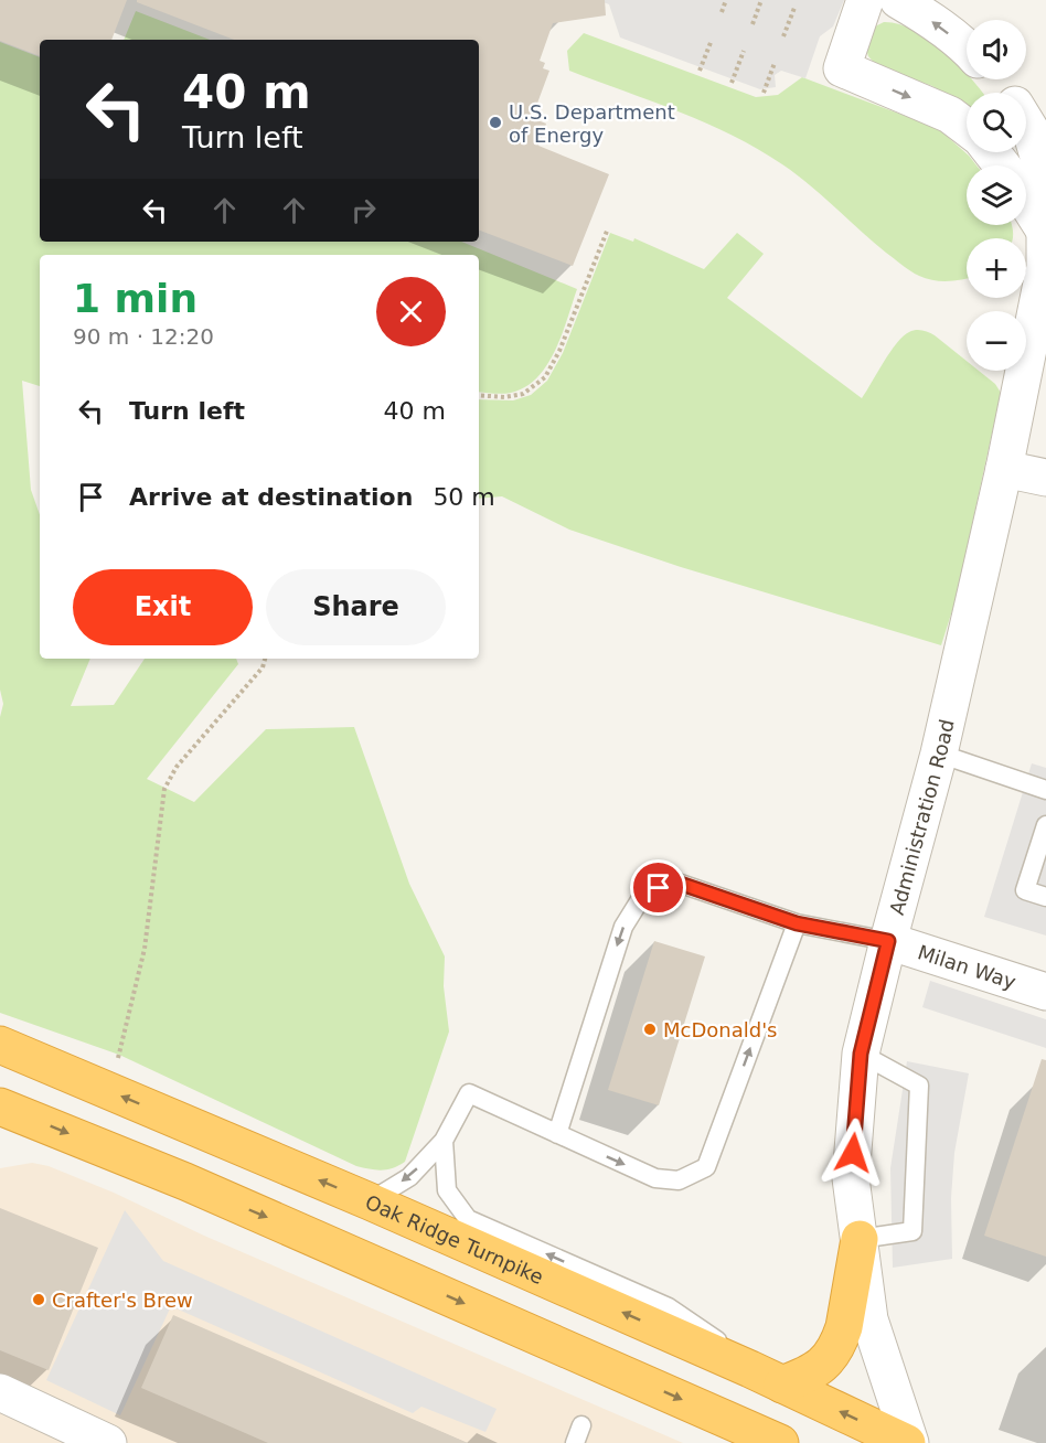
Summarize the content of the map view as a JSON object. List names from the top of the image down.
{
  "streets": {
    "highway": ["Oak Ridge Turnpike"],
    "street": ["Administration Road", "Milan Way"]
  },
  "crossings": [
    ["Administration Road", "Milan Way"],
    ["Administration Road", "Oak Ridge Turnpike"]
  ],
  "places": ["U.S. Department of Energy", "McDonald's", "Crafter's Brew"],
  "page": {
    "map_buttons": ["+", "−"],
    "turn": ["40 m", "Turn left"],
    "heading": ["1 min", "90 m · 12:20"],
    "list": [
      {
        "name": "Turn left",
        "value": "40 m"
      },
      {
        "name": "Arrive at destination",
        "value": "50 m"
      }
    ],
    "buttons": ["Exit", "Share"]
  }
}
